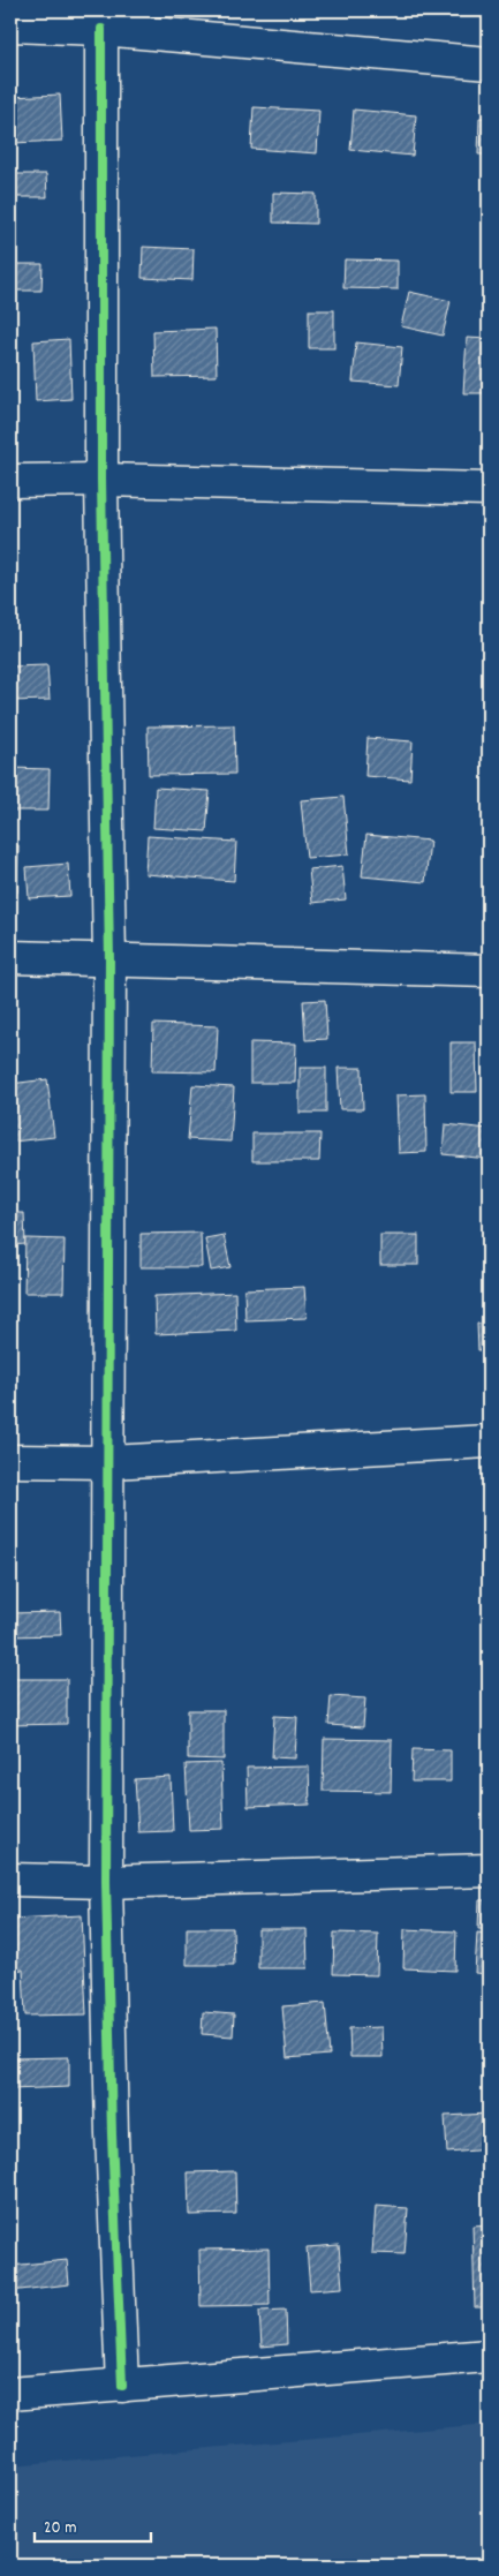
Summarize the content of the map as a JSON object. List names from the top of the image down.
{
  "scale_bar": "20 m"
}
